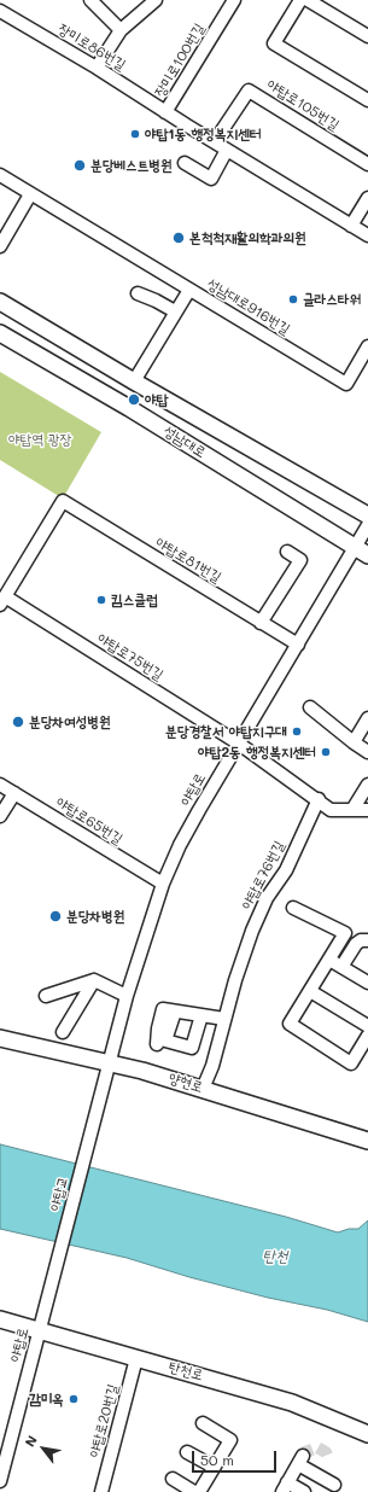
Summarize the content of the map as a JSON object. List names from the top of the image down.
{
  "streets": {
    "main road": ["성남대로", "양현로", "탄천로"],
    "street": [
      "장미로86번길",
      "장미로100번길",
      "야탑로105번길",
      "성남대로916번길",
      "야탑로81번길",
      "야탑로75번길",
      "야탑로",
      "야탑로65번길",
      "야탑로76번길",
      "야탑교",
      "야탑로20번길"
    ]
  },
  "crossings": [
    ["장미로86번길", "장미로100번길"],
    ["성남대로916번길", "성남대로"],
    ["성남대로", "야탑로"],
    ["야탑로81번길", "야탑로75번길"],
    ["야탑로81번길", "야탑로"],
    ["야탑로75번길", "야탑로"],
    ["야탑로", "야탑로65번길"],
    ["야탑로", "양현로"],
    ["야탑로", "야탑교"],
    ["야탑로", "탄천로"],
    ["야탑로76번길", "양현로"],
    ["탄천로", "야탑로20번길"]
  ],
  "water": ["탄천"],
  "parks": ["야탑역 광장"],
  "places": [
    "야탑1동 행정복지센터",
    "분당베스트병원",
    "본척척재활의학과의원",
    "글라스타워",
    "야탑",
    "킴스클럽",
    "분당차여성병원",
    "분당경찰서 야탑지구대",
    "야탑2동 행정복지센터",
    "분당차병원",
    "감미옥"
  ],
  "scale_bar": "50 m",
  "north": "top left"
}
